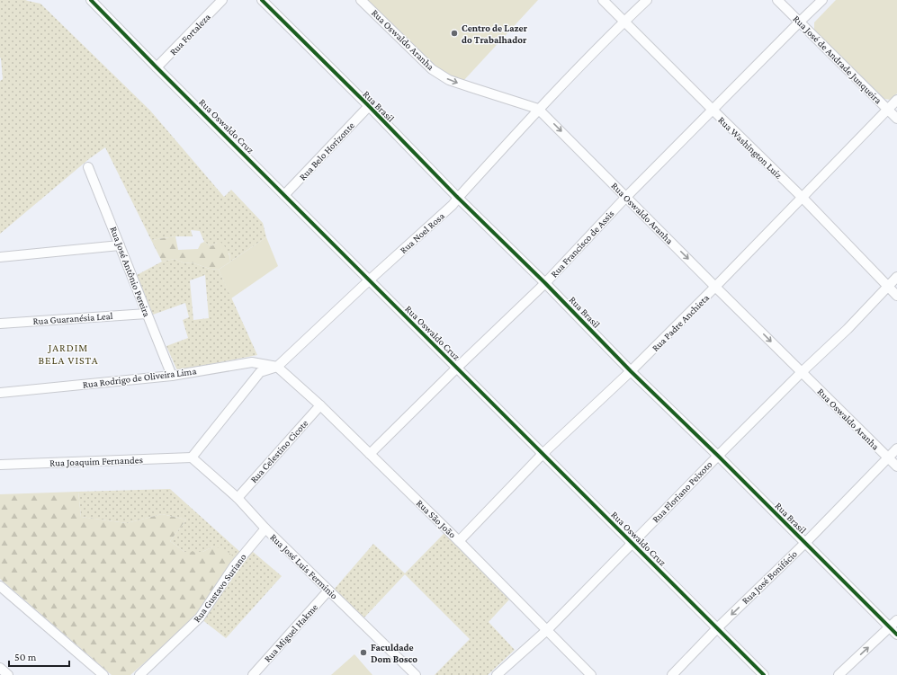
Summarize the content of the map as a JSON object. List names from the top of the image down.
{
  "streets": {
    "street": [
      "Rua Fortaleza",
      "Rua Oswaldo Aranha",
      "Rua José de Andrade Junqueira",
      "Rua Brasil",
      "Rua Oswaldo Cruz",
      "Rua Washington Luiz",
      "Rua Belo Horizonte",
      "Rua Noel Rosa",
      "Rua Francisco de Assis",
      "Rua José Antônio Pereira",
      "Rua Guaranésia Leal",
      "Rua Padre Anchieta",
      "Rua Rodrigo de Oliveira Lima",
      "Rua Celestino Cicote",
      "Rua Joaquim Fernandes",
      "Rua Floriano Peixoto",
      "Rua São João",
      "Rua José Luis Ferminio",
      "Rua José Bonifácio",
      "Rua Gustavo Suriano",
      "Rua Miguel Hakme"
    ]
  },
  "crossings": [
    ["Rua Fortaleza", "Rua Oswaldo Cruz"],
    ["Rua Oswaldo Aranha", "Rua Noel Rosa"],
    ["Rua Oswaldo Aranha", "Rua Francisco de Assis"],
    ["Rua Oswaldo Aranha", "Rua Padre Anchieta"],
    ["Rua Oswaldo Aranha", "Rua Floriano Peixoto"],
    ["Rua Oswaldo Aranha", "Rua José Bonifácio"],
    ["Rua José de Andrade Junqueira", "Rua Francisco de Assis"],
    ["Rua José de Andrade Junqueira", "Rua Padre Anchieta"],
    ["Rua Brasil", "Rua Belo Horizonte"],
    ["Rua Brasil", "Rua Noel Rosa"],
    ["Rua Brasil", "Rua Francisco de Assis"],
    ["Rua Brasil", "Rua Padre Anchieta"],
    ["Rua Brasil", "Rua Floriano Peixoto"],
    ["Rua Brasil", "Rua José Bonifácio"],
    ["Rua Oswaldo Cruz", "Rua Belo Horizonte"],
    ["Rua Oswaldo Cruz", "Rua Noel Rosa"],
    ["Rua Oswaldo Cruz", "Rua Francisco de Assis"],
    ["Rua Oswaldo Cruz", "Rua Padre Anchieta"],
    ["Rua Oswaldo Cruz", "Rua Floriano Peixoto"],
    ["Rua Oswaldo Cruz", "Rua José Bonifácio"],
    ["Rua Washington Luiz", "Rua Noel Rosa"],
    ["Rua Washington Luiz", "Rua Francisco de Assis"],
    ["Rua Washington Luiz", "Rua Padre Anchieta"],
    ["Rua Washington Luiz", "Rua Floriano Peixoto"],
    ["Rua Noel Rosa", "Rua Rodrigo de Oliveira Lima"],
    ["Rua Noel Rosa", "Rua Joaquim Fernandes"],
    ["Rua Noel Rosa", "Rua São João"],
    ["Rua Noel Rosa", "Rua José Luis Ferminio"],
    ["Rua Francisco de Assis", "Rua São João"],
    ["Rua José Antônio Pereira", "Rua Guaranésia Leal"],
    ["Rua José Antônio Pereira", "Rua Rodrigo de Oliveira Lima"],
    ["Rua Padre Anchieta", "Rua São João"],
    ["Rua Rodrigo de Oliveira Lima", "Rua São João"],
    ["Rua Celestino Cicote", "Rua São João"],
    ["Rua Celestino Cicote", "Rua José Luis Ferminio"],
    ["Rua Joaquim Fernandes", "Rua José Luis Ferminio"],
    ["Rua Floriano Peixoto", "Rua São João"],
    ["Rua José Luis Ferminio", "Rua Gustavo Suriano"],
    ["Rua José Luis Ferminio", "Rua Miguel Hakme"]
  ],
  "one_way": ["Rua Oswaldo Aranha", "Rua José Bonifácio"],
  "districts": ["JARDIM BELA VISTA"],
  "places": ["Centro de Lazer do Trabalhador", "Faculdade Dom Bosco"],
  "scale_bar": "50 m"
}
